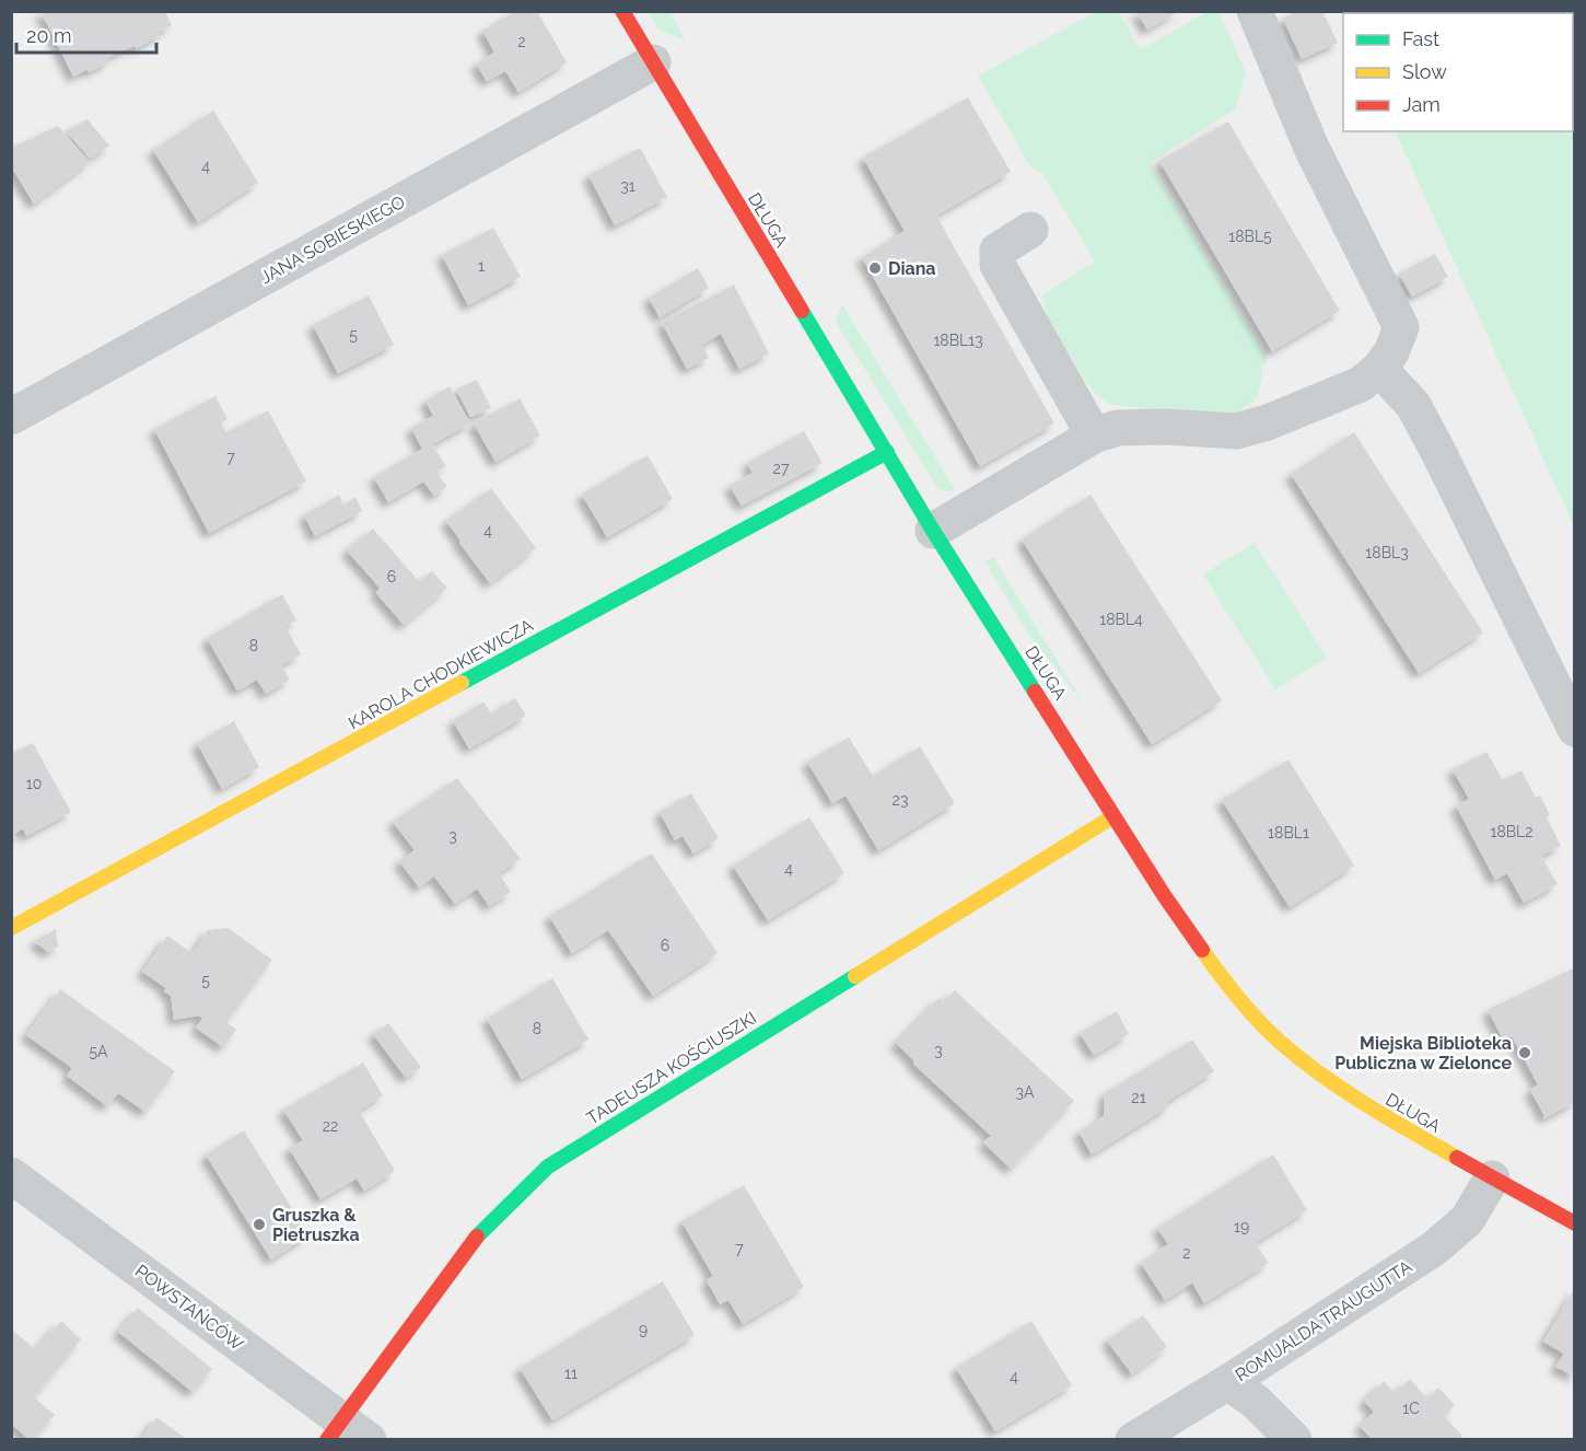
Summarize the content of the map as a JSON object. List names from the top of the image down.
{
  "streets": {
    "street": [
      "DŁUGA",
      "JANA SOBIESKIEGO",
      "KAROLA CHODKIEWICZA",
      "TADEUSZA KOŚCIUSZKI",
      "POWSTAŃCÓW",
      "ROMUALDA TRAUGUTTA"
    ]
  },
  "crossings": [
    ["DŁUGA", "JANA SOBIESKIEGO"],
    ["DŁUGA", "KAROLA CHODKIEWICZA"],
    ["DŁUGA", "TADEUSZA KOŚCIUSZKI"],
    ["DŁUGA", "ROMUALDA TRAUGUTTA"],
    ["TADEUSZA KOŚCIUSZKI", "POWSTAŃCÓW"]
  ],
  "places": ["Diana", "Miejska Biblioteka Publiczna w Zielonce", "Gruszka & Pietruszka"],
  "house_numbers": [
    "2",
    "4",
    "31",
    "18BL5",
    "1",
    "5",
    "18BL13",
    "7",
    "27",
    "4",
    "18BL3",
    "6",
    "18BL4",
    "8",
    "10",
    "23",
    "18BL2",
    "18BL1",
    "3",
    "4",
    "6",
    "5",
    "8",
    "3",
    "5A",
    "3A",
    "21",
    "22",
    "19",
    "7",
    "2",
    "9",
    "11",
    "4",
    "1C"
  ],
  "legend": ["Fast", "Slow", "Jam"],
  "scale_bar": "20 m"
}
